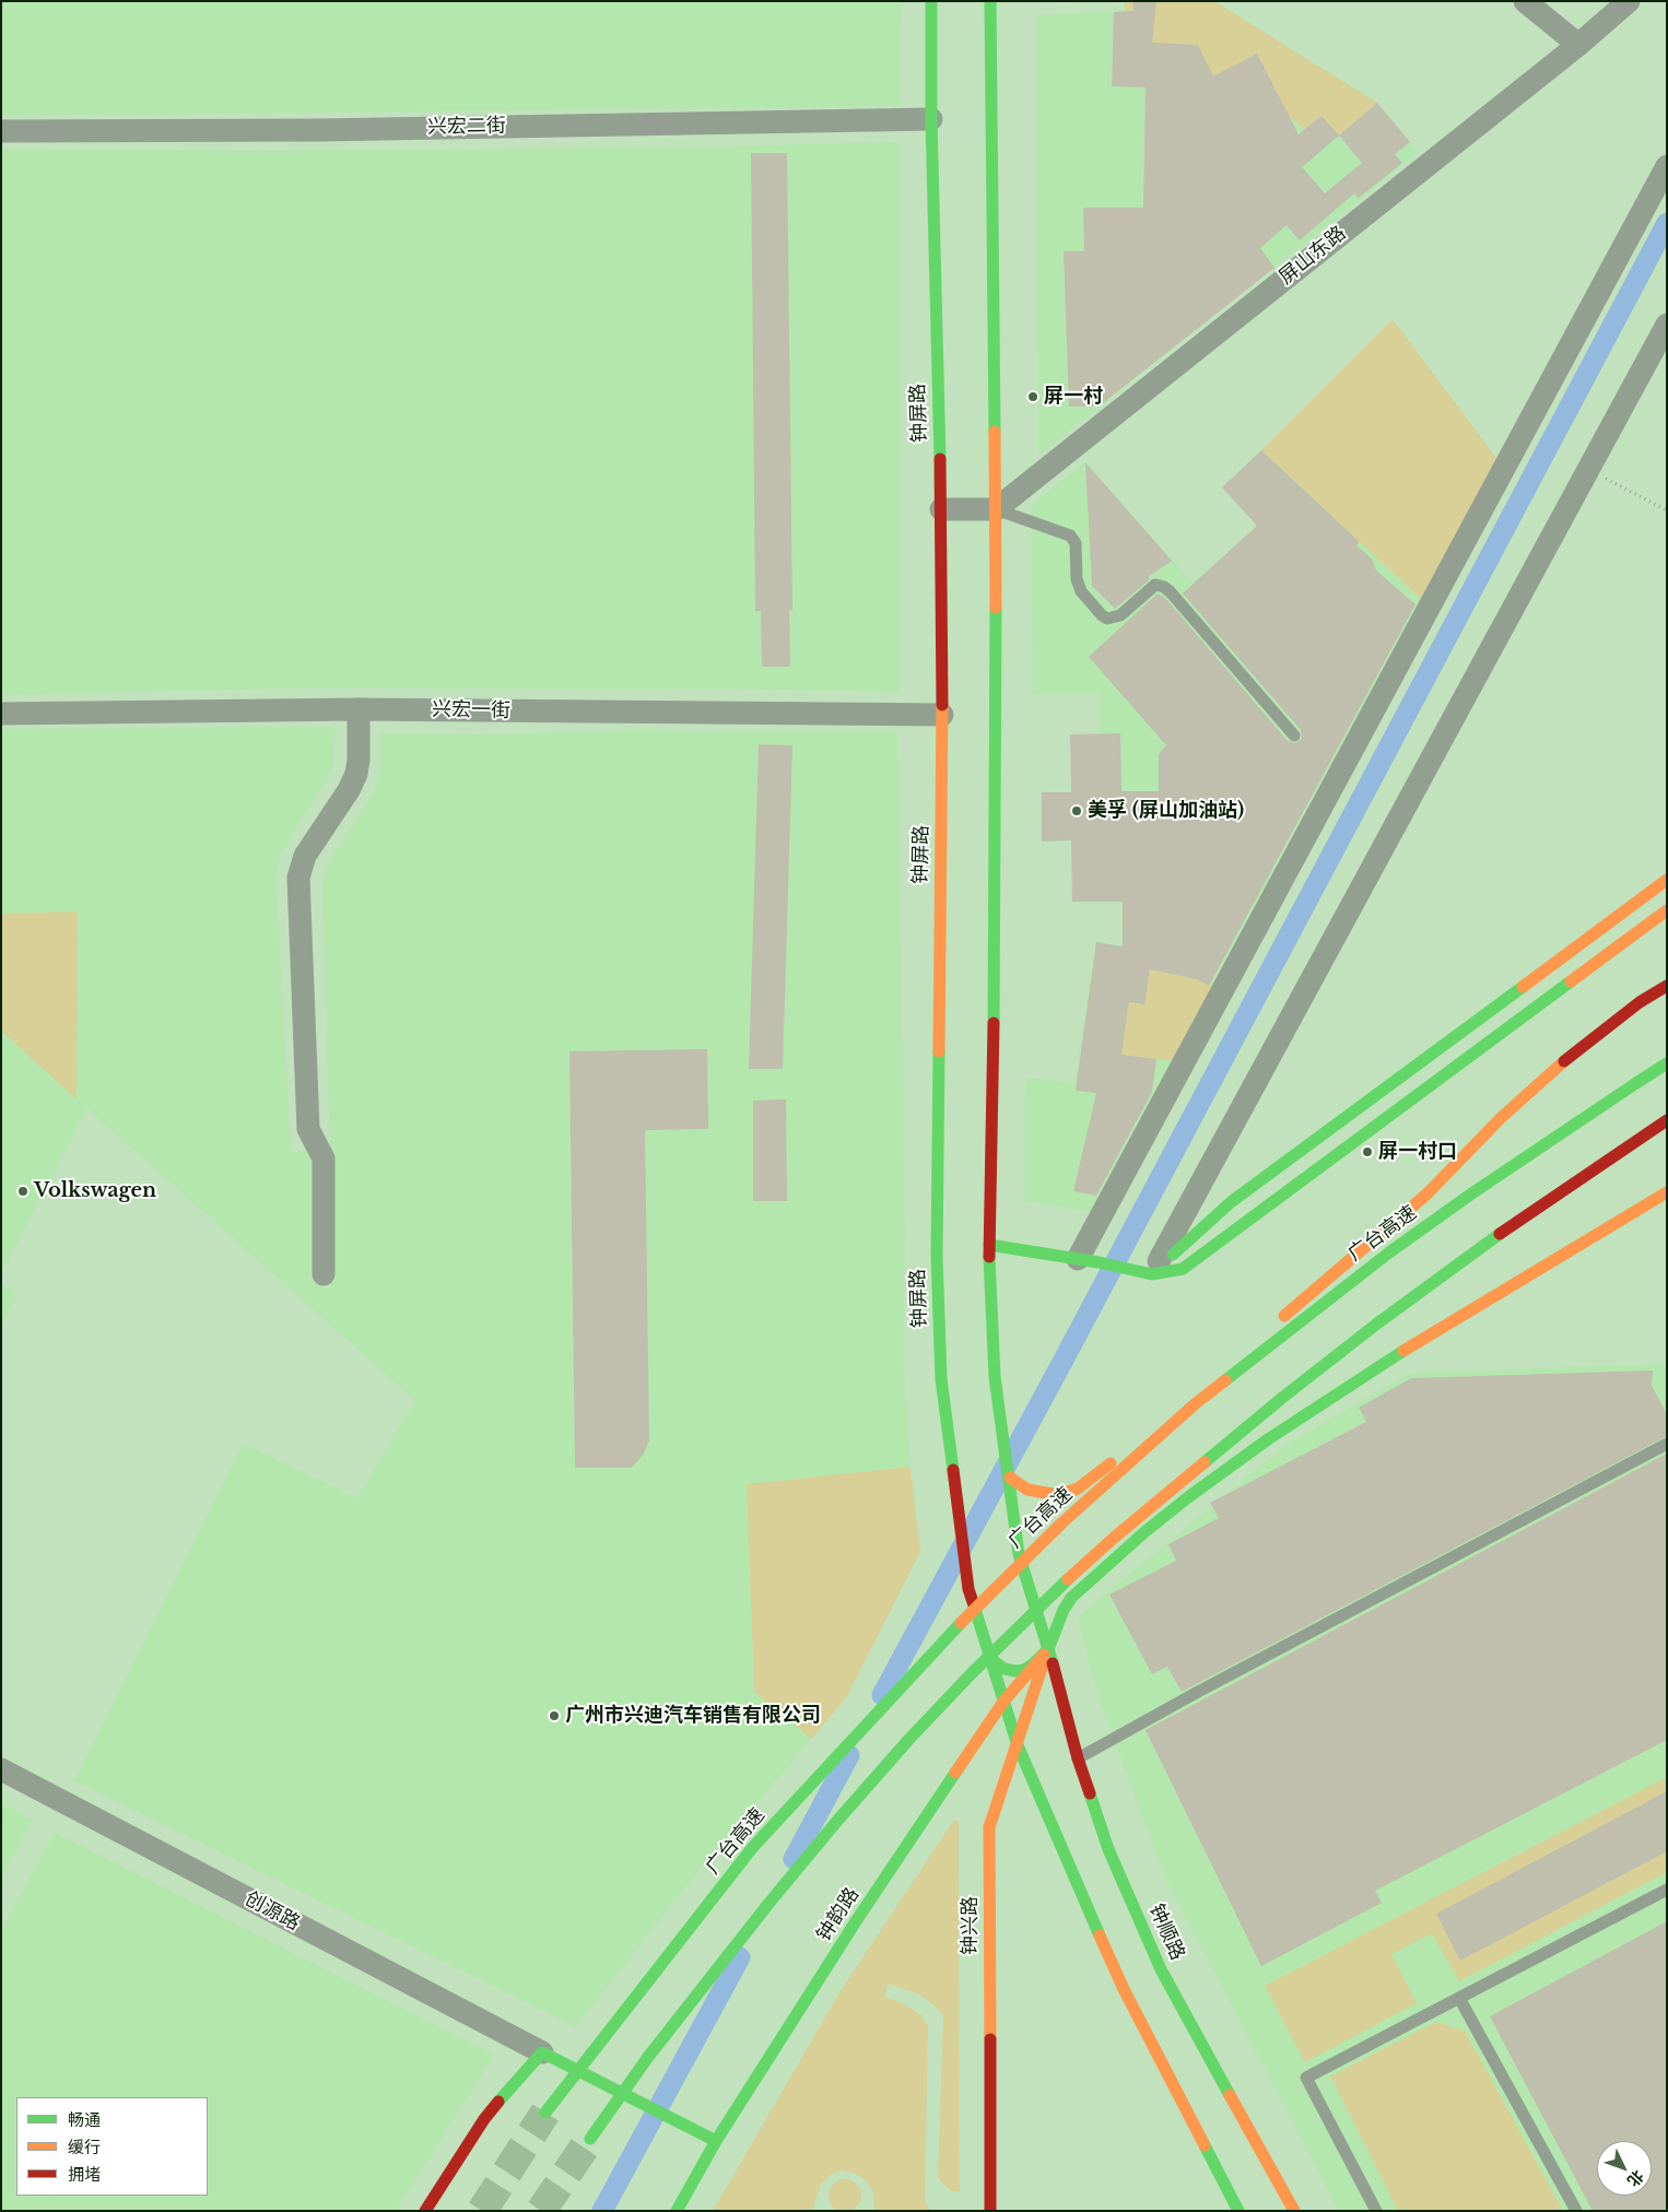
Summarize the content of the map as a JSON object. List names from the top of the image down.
{
  "streets": {
    "main road": [
      "钟屏路",
      "广台高速",
      "钟韵路",
      "钟兴路",
      "钟顺路"
    ],
    "street": [
      "兴宏二街",
      "屏山东路",
      "兴宏一街",
      "创源路"
    ]
  },
  "crossings": [
    ["兴宏二街", "钟屏路"],
    ["钟屏路", "兴宏一街"],
    ["钟屏路", "钟韵路"],
    ["钟韵路", "钟兴路"],
    ["钟韵路", "钟顺路"],
    ["钟兴路", "钟顺路"]
  ],
  "places": [
    "屏一村",
    "美孚 (屏山加油站)",
    "屏一村口",
    "Volkswagen",
    "广州市兴迪汽车销售有限公司"
  ],
  "legend": ["畅通", "缓行", "拥堵"],
  "north": "bottom right"
}
